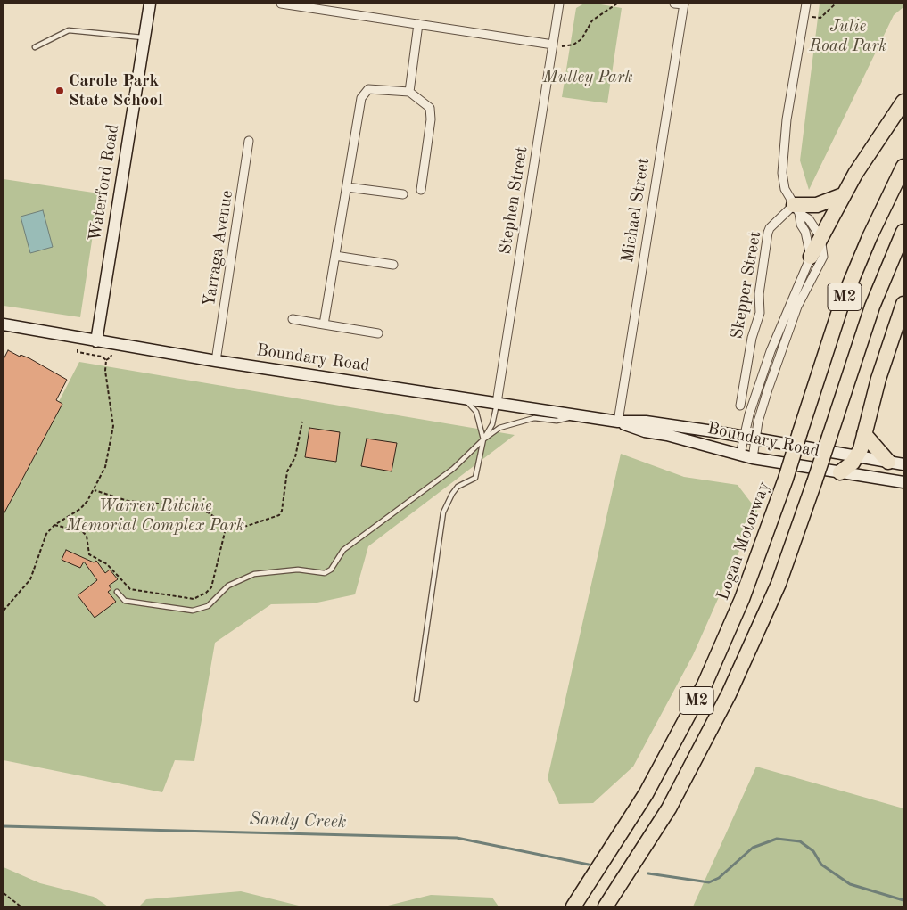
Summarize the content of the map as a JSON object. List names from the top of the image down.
{
  "streets": {
    "highway": ["M2", "Logan Motorway"],
    "main road": ["Waterford Road", "Boundary Road"],
    "street": [
      "Stephen Street",
      "Michael Street",
      "Yarraga Avenue",
      "Skepper Street"
    ]
  },
  "crossings": [
    ["Waterford Road", "Boundary Road"],
    ["Stephen Street", "Boundary Road"],
    ["Michael Street", "Boundary Road"],
    ["Yarraga Avenue", "Boundary Road"]
  ],
  "water": ["Sandy Creek"],
  "parks": ["Julie Road Park", "Mulley Park", "Warren Ritchie Memorial Complex Park"],
  "places": ["Carole Park State School"]
}
